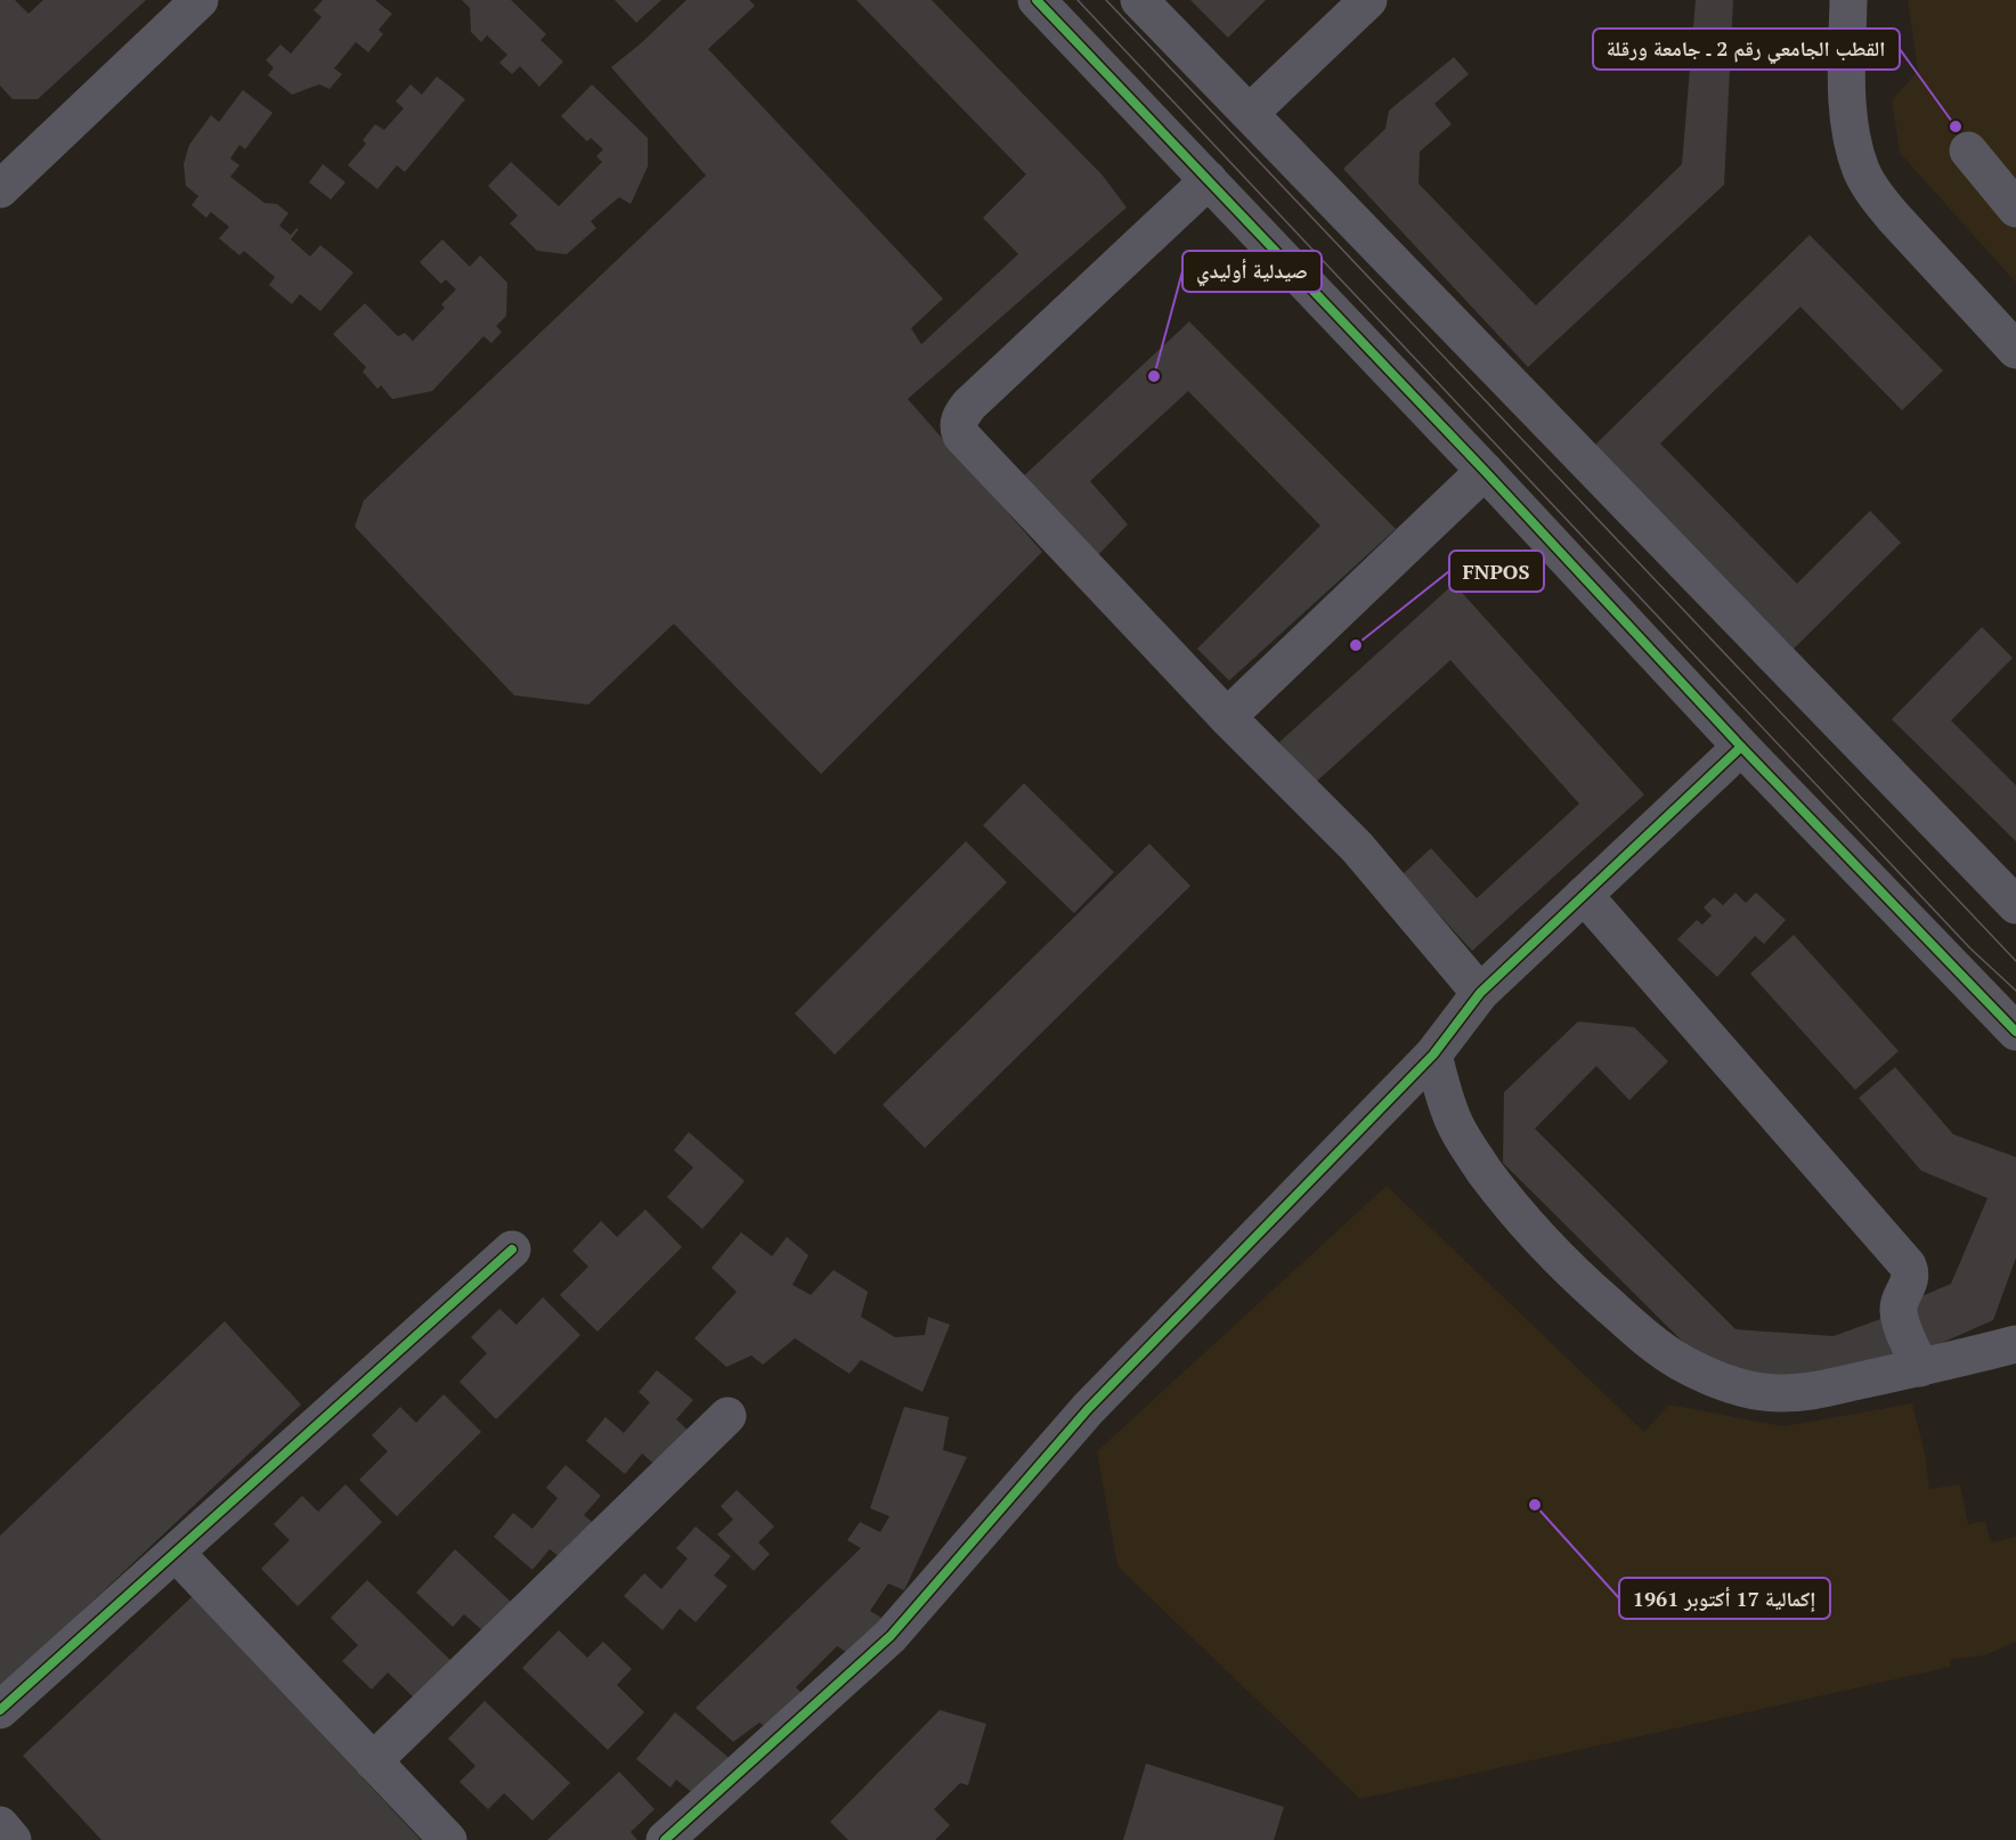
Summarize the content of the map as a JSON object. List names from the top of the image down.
{
  "places": [
    "القطب الجامعي رقم 2 ـ جامعة ورقلة",
    "صيدلية أوليدي",
    "FNPOS",
    "إكمالية 17 أكتوبر 1961"
  ]
}
